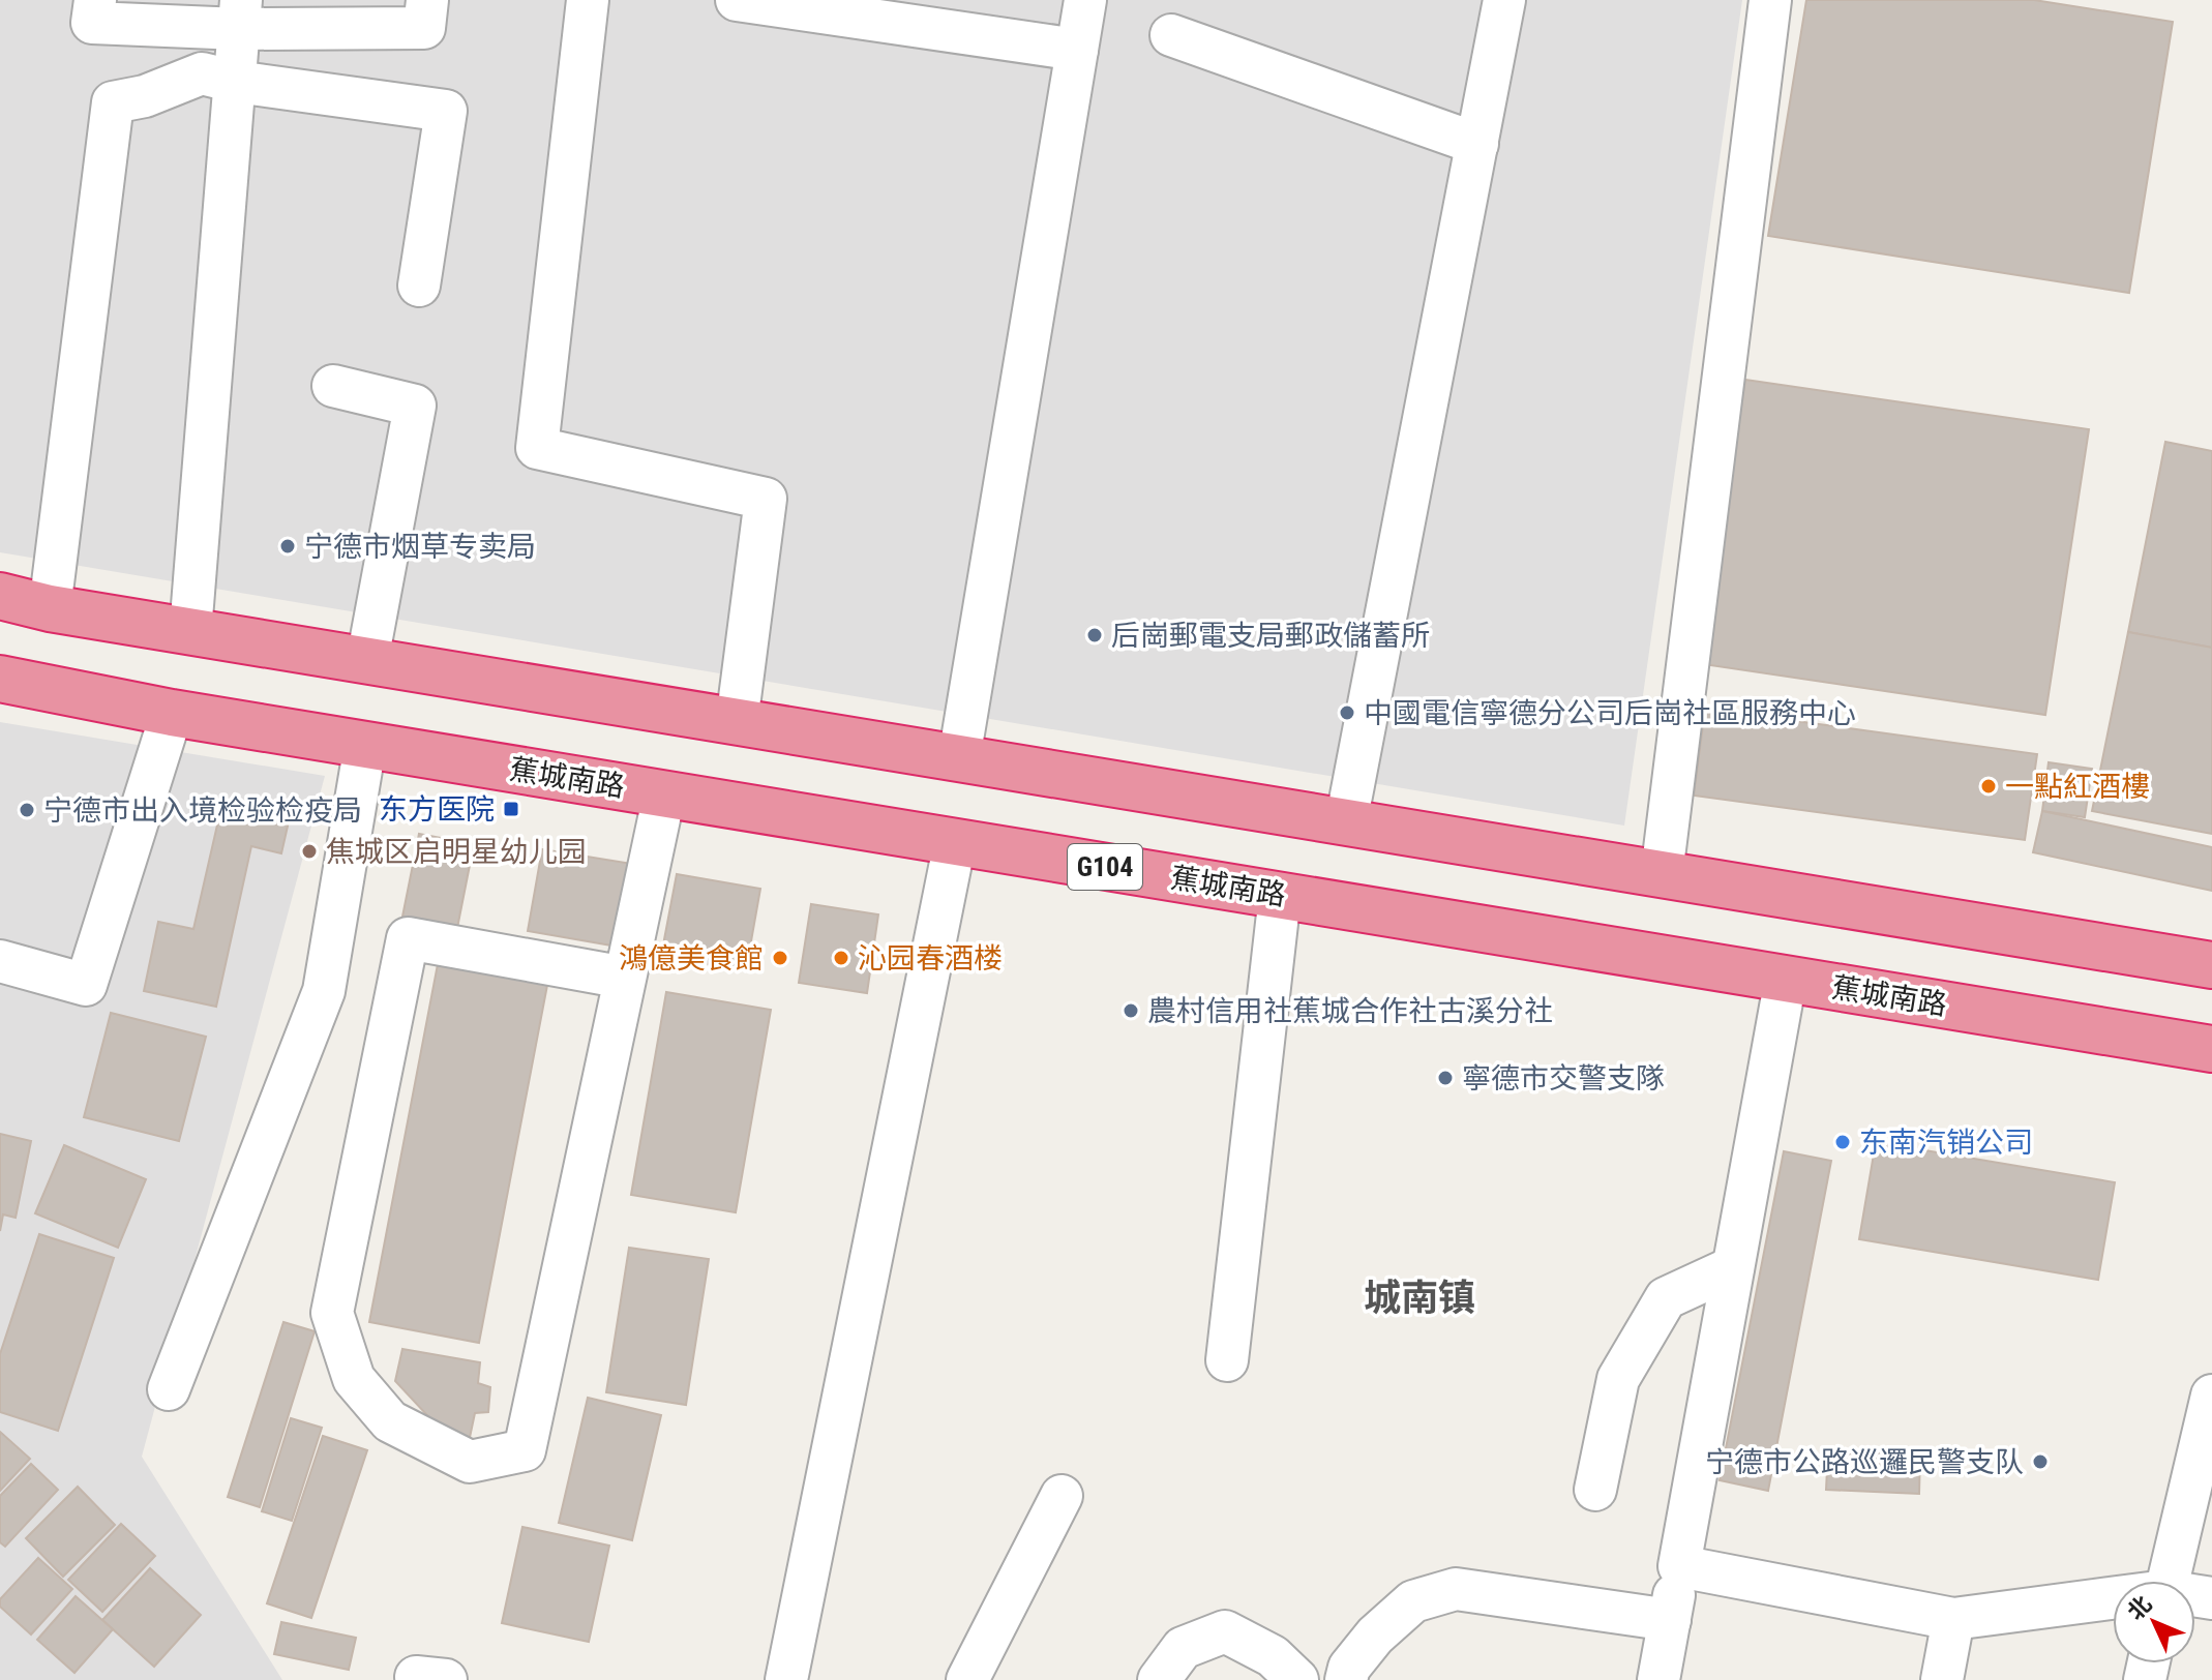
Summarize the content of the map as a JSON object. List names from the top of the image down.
{
  "streets": {
    "highway": ["蕉城南路", "G104"]
  },
  "districts": ["城南镇"],
  "places": {
    "other": [
      "宁德市烟草专卖局",
      "后崗郵電支局郵政儲蓄所",
      "中國電信寧德分公司后崗社區服務中心",
      "一點紅酒樓",
      "宁德市出入境检验检疫局",
      "焦城区启明星幼儿园",
      "鴻億美食館",
      "沁园春酒楼",
      "農村信用社蕉城合作社古溪分社",
      "寧德市交警支隊",
      "东南汽销公司",
      "宁德市公路巡邏民警支队"
    ],
    "transit": ["东方医院"]
  },
  "north": "top left"
}
